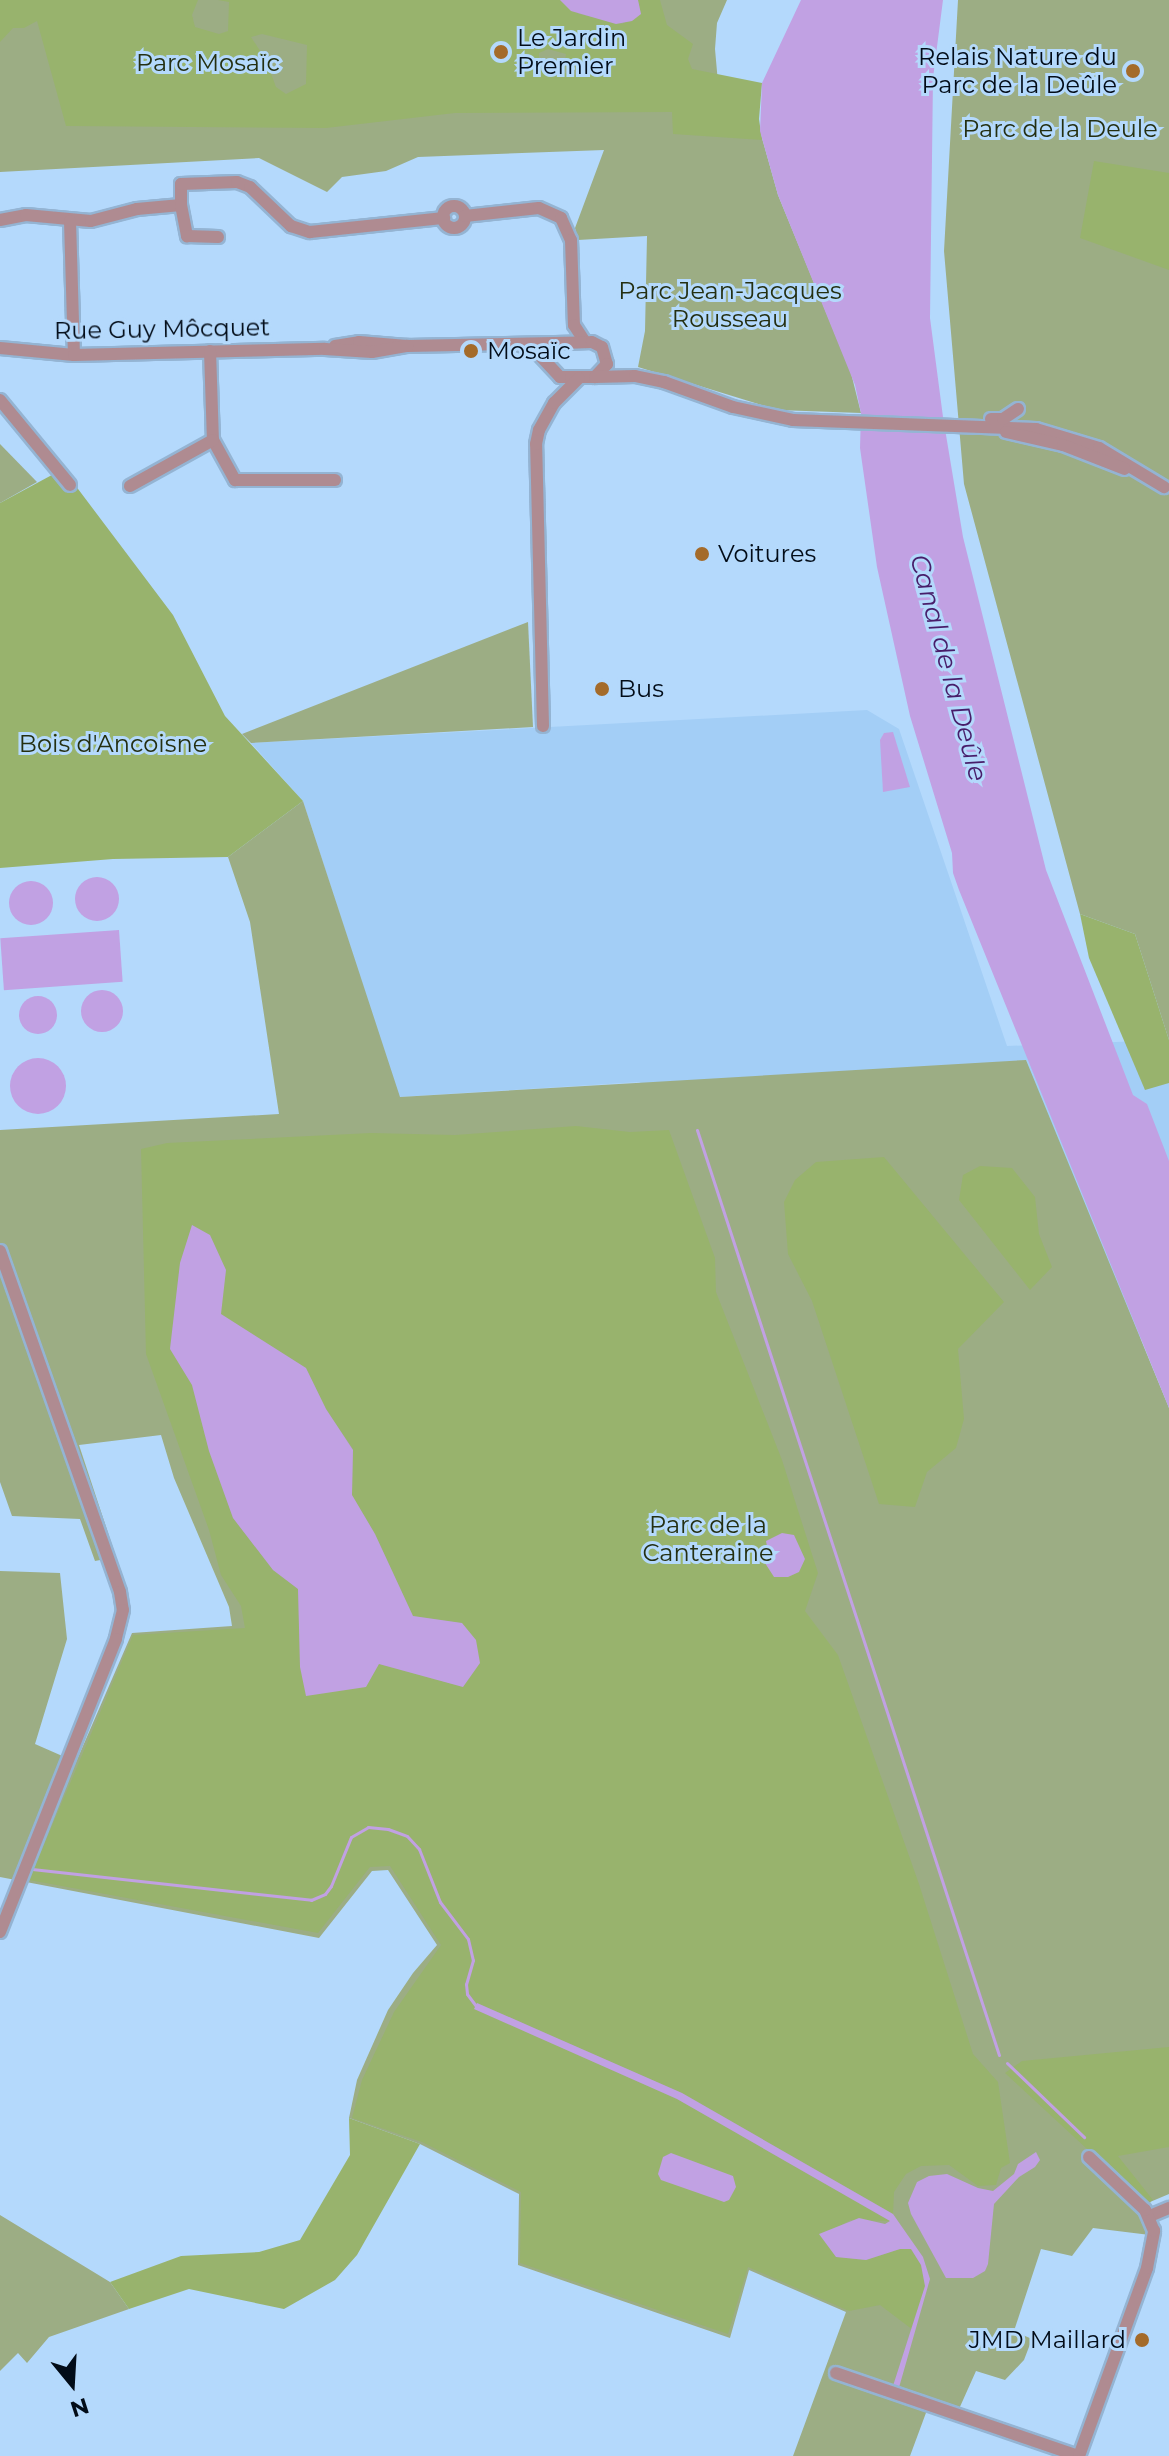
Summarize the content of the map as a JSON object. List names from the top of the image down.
{
  "streets": {
    "street": ["Rue Guy Môcquet"]
  },
  "water": ["Canal de la Deûle"],
  "parks": [
    "Parc Mosaïc",
    "Parc de la Deule",
    "Parc Jean-Jacques Rousseau",
    "Bois d'Ancoisne",
    "Parc de la Canteraine"
  ],
  "places": [
    "Le Jardin Premier",
    "Relais Nature du Parc de la Deûle",
    "Mosaïc",
    "Voitures",
    "Bus",
    "JMD Maillard"
  ],
  "north": "bottom"
}
